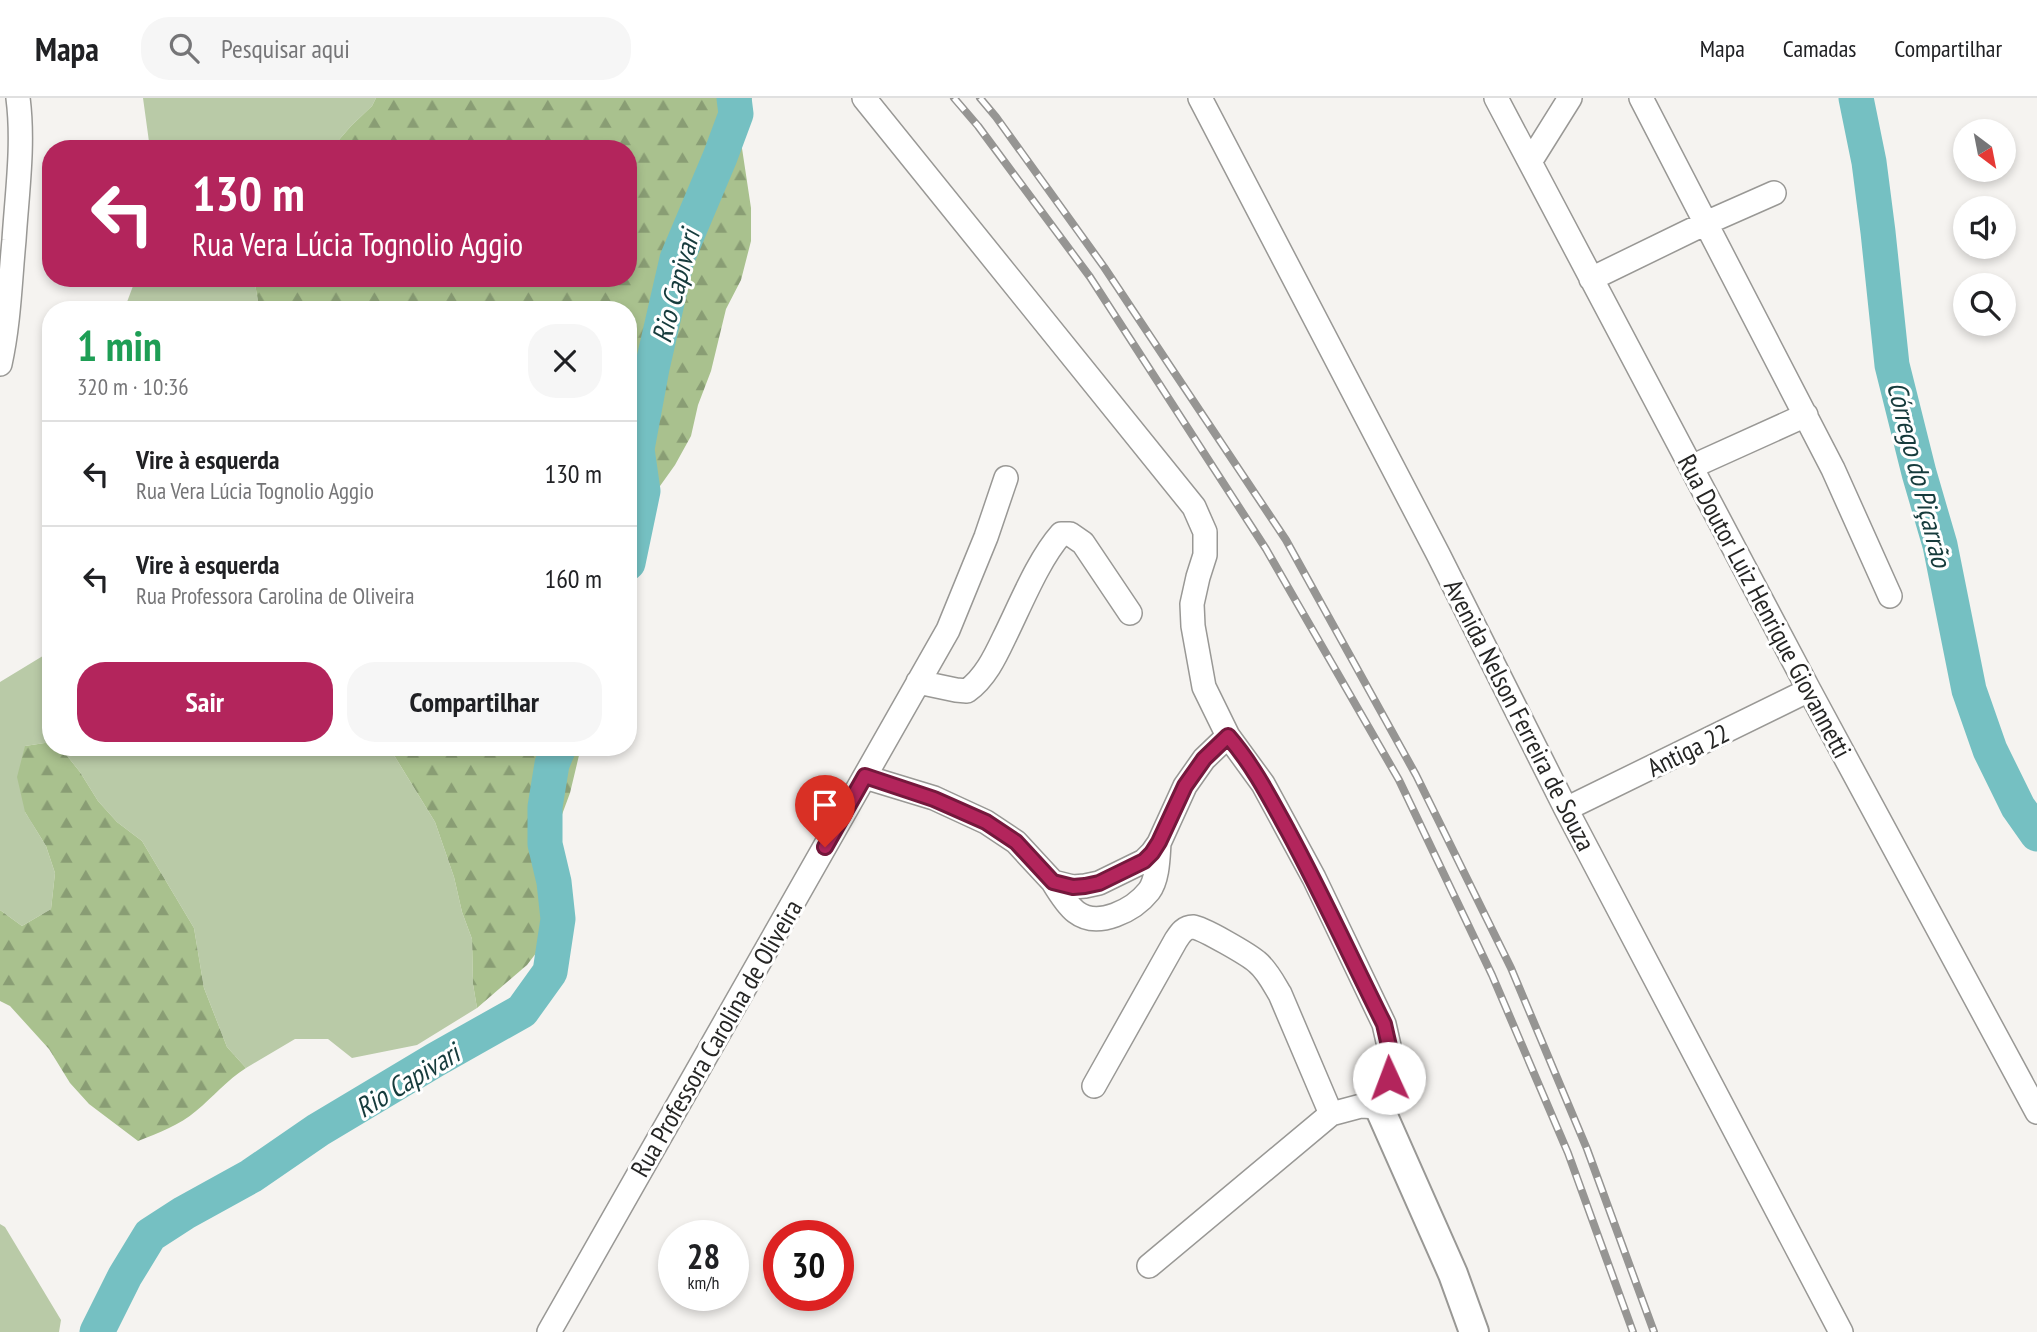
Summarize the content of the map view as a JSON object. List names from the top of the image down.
{
  "streets": {
    "street": [
      "Rua Doutor Luiz Henrique Giovannetti",
      "Avenida Nelson Ferreira de Souza",
      "Antiga 22",
      "Rua Professora Carolina de Oliveira"
    ]
  },
  "crossings": [
    ["Rua Doutor Luiz Henrique Giovannetti", "Antiga 22"],
    ["Avenida Nelson Ferreira de Souza", "Antiga 22"]
  ],
  "water": ["Rio Capivari", "Córrego do Piçarrão"],
  "north": "bottom right",
  "page": {
    "header": "Mapa",
    "search": "Pesquisar aqui",
    "nav": ["Mapa", "Camadas", "Compartilhar"],
    "turn": ["130 m", "Rua Vera Lúcia Tognolio Aggio"],
    "heading": ["1 min", "320 m · 10:36"],
    "list": [
      {
        "name": "Vire à esquerda",
        "note": "Rua Vera Lúcia Tognolio Aggio",
        "value": "130 m"
      },
      {
        "name": "Vire à esquerda",
        "note": "Rua Professora Carolina de Oliveira",
        "value": "160 m"
      }
    ],
    "buttons": ["Sair", "Compartilhar"],
    "speed": "28 km/h",
    "limit": "30"
  }
}
